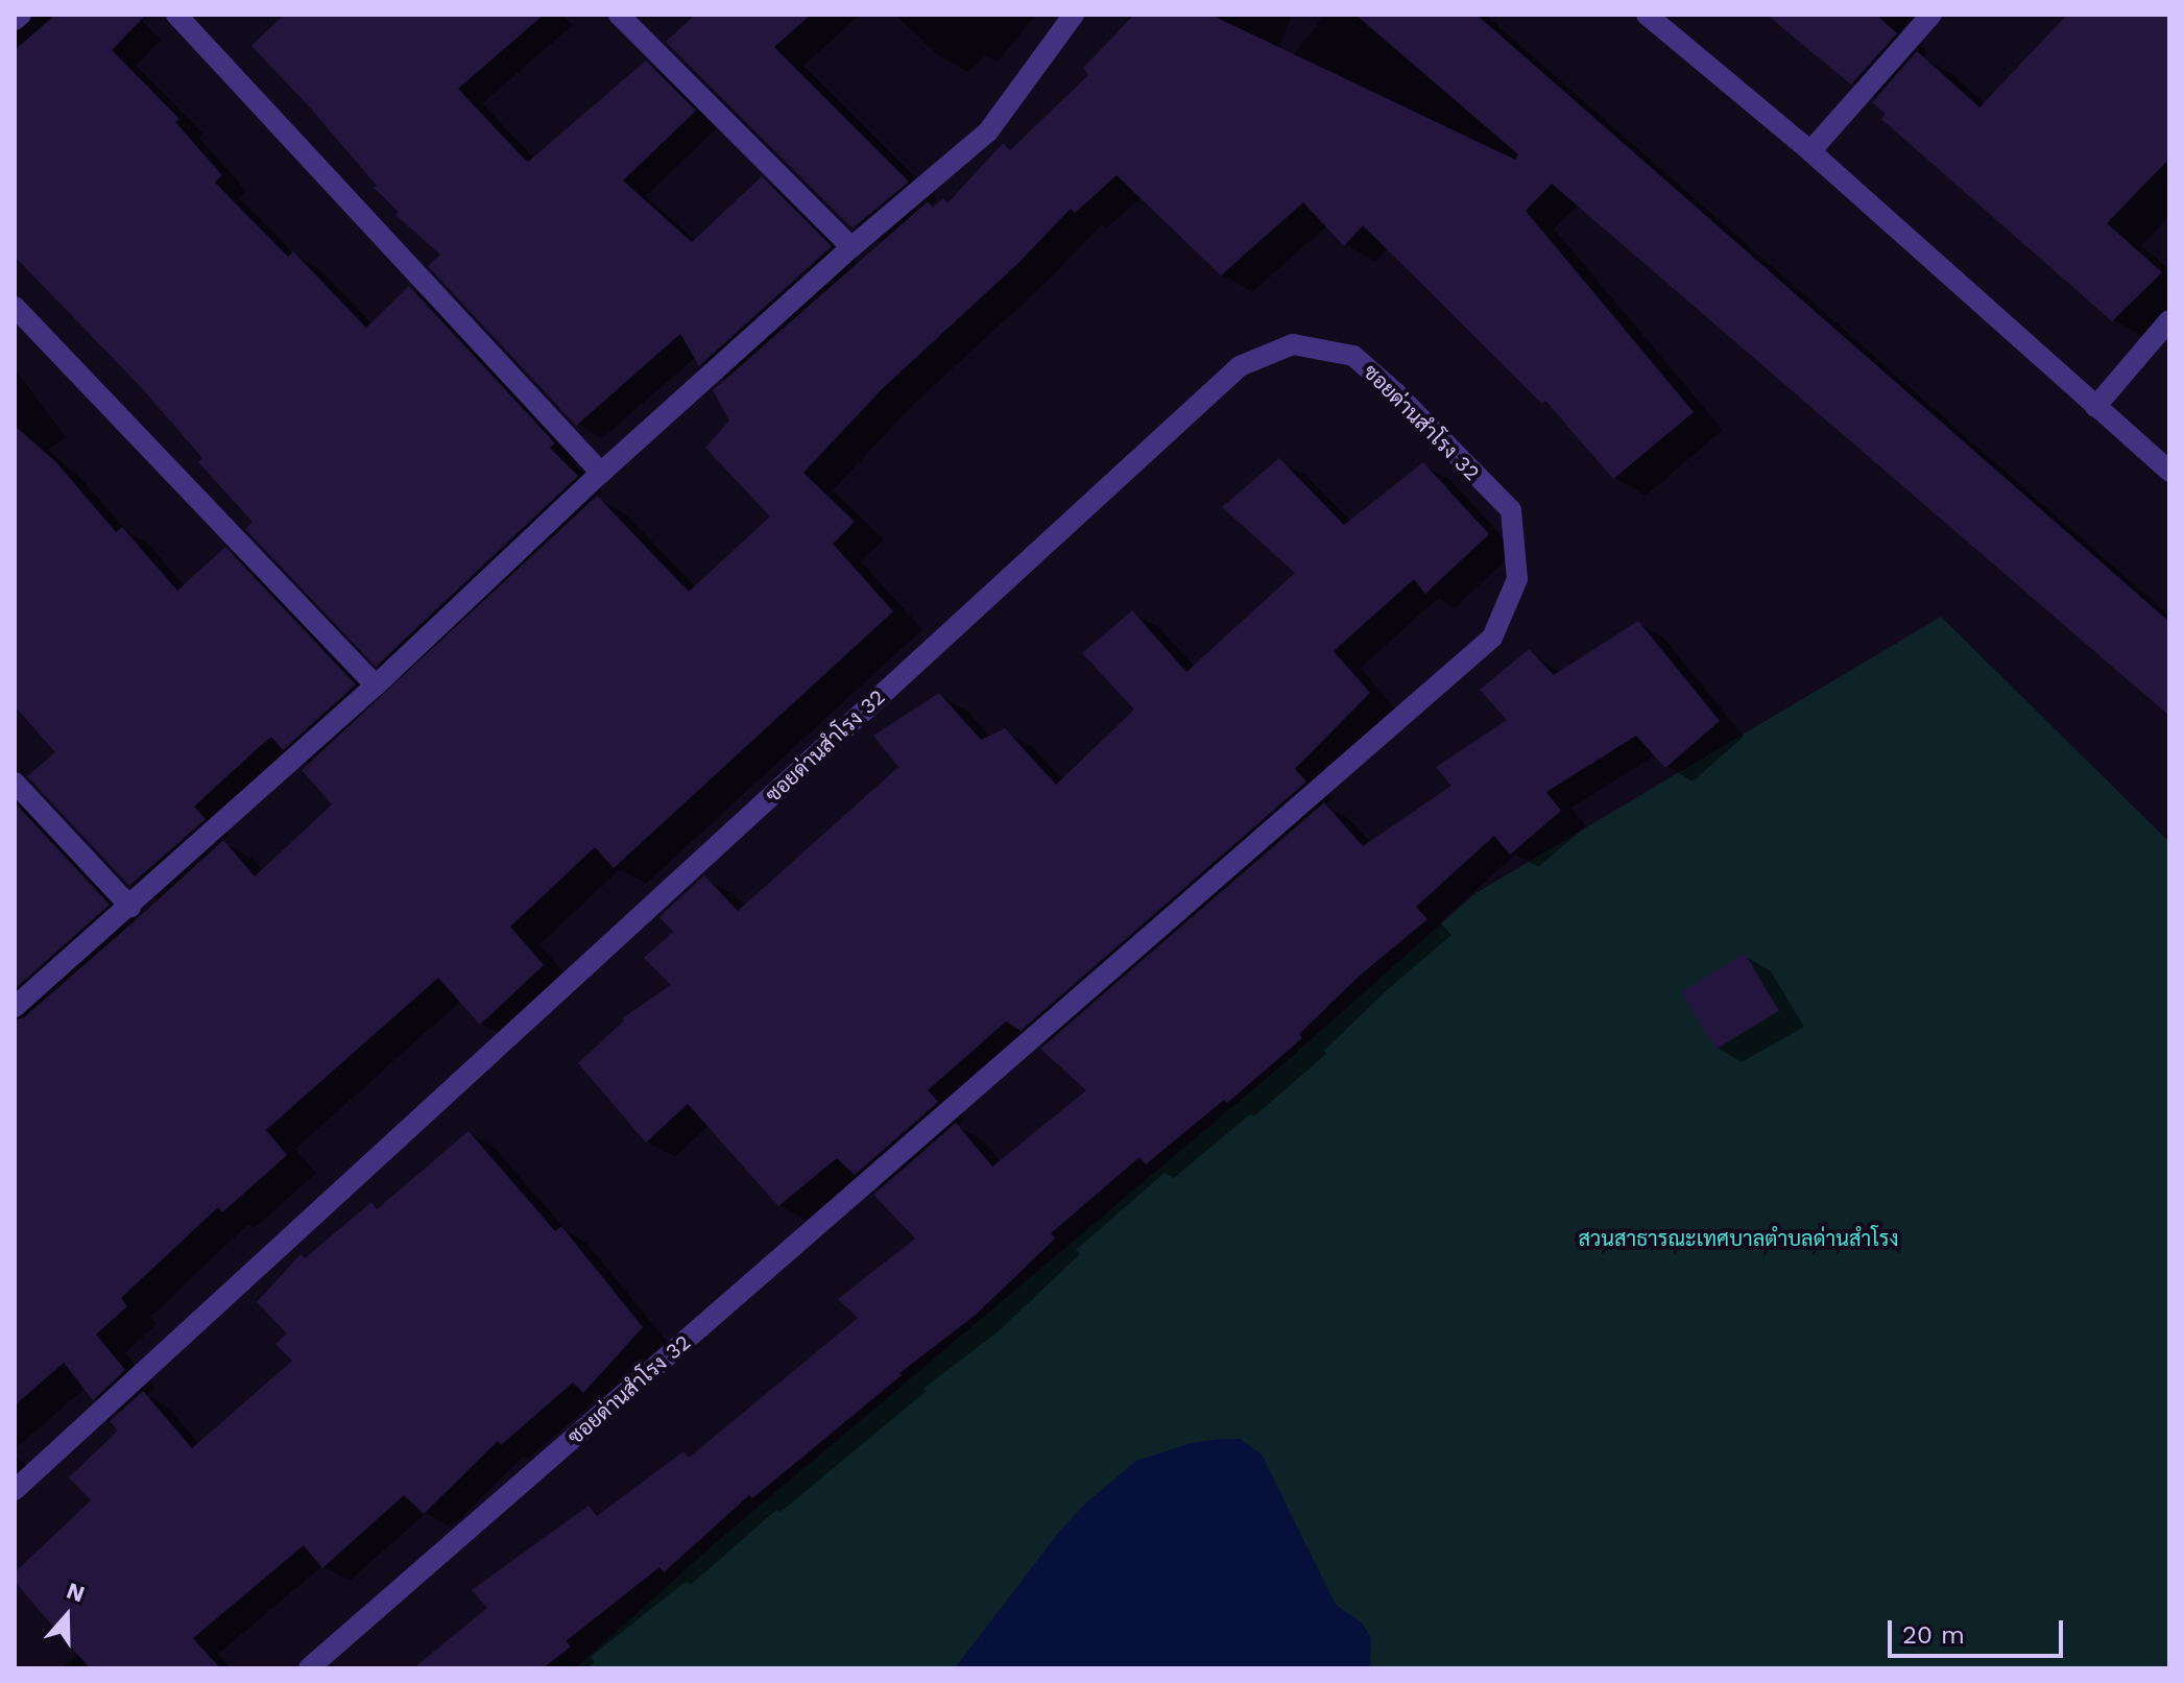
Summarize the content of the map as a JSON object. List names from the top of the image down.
{
  "streets": {
    "street": ["ซอยด่านสำโรง 32"]
  },
  "parks": ["สวนสาธารณะเทศบาลตำบลด่านสำโรง"],
  "scale_bar": "20 m",
  "north": "top"
}
